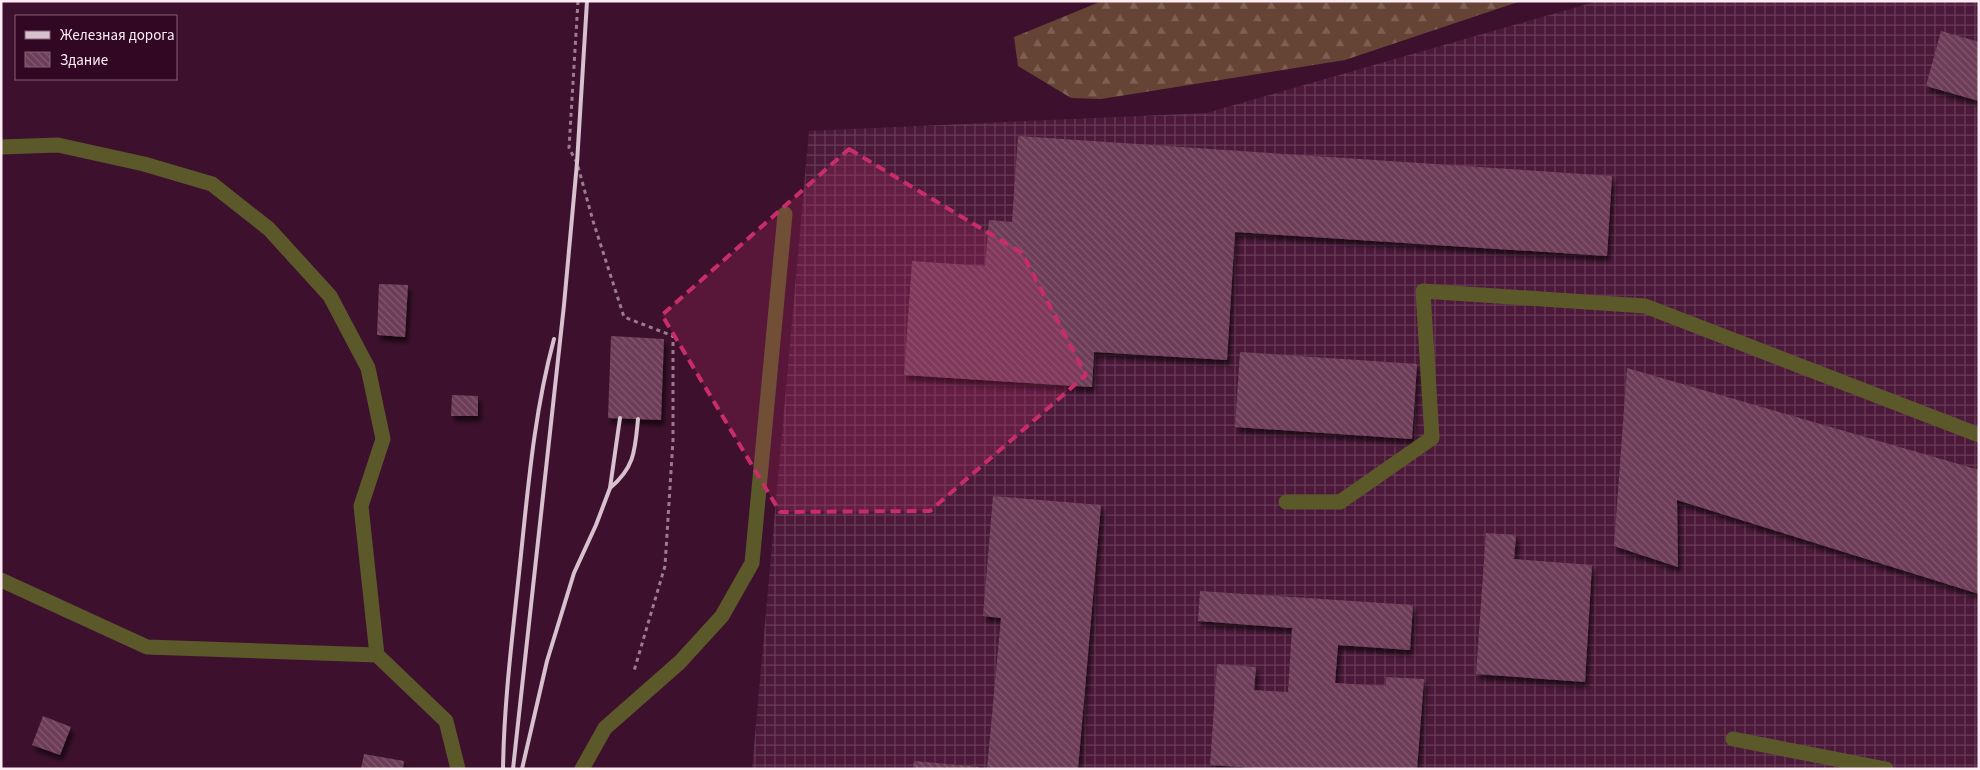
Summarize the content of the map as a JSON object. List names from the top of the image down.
{
  "legend": ["Железная дорога", "Здание"]
}
